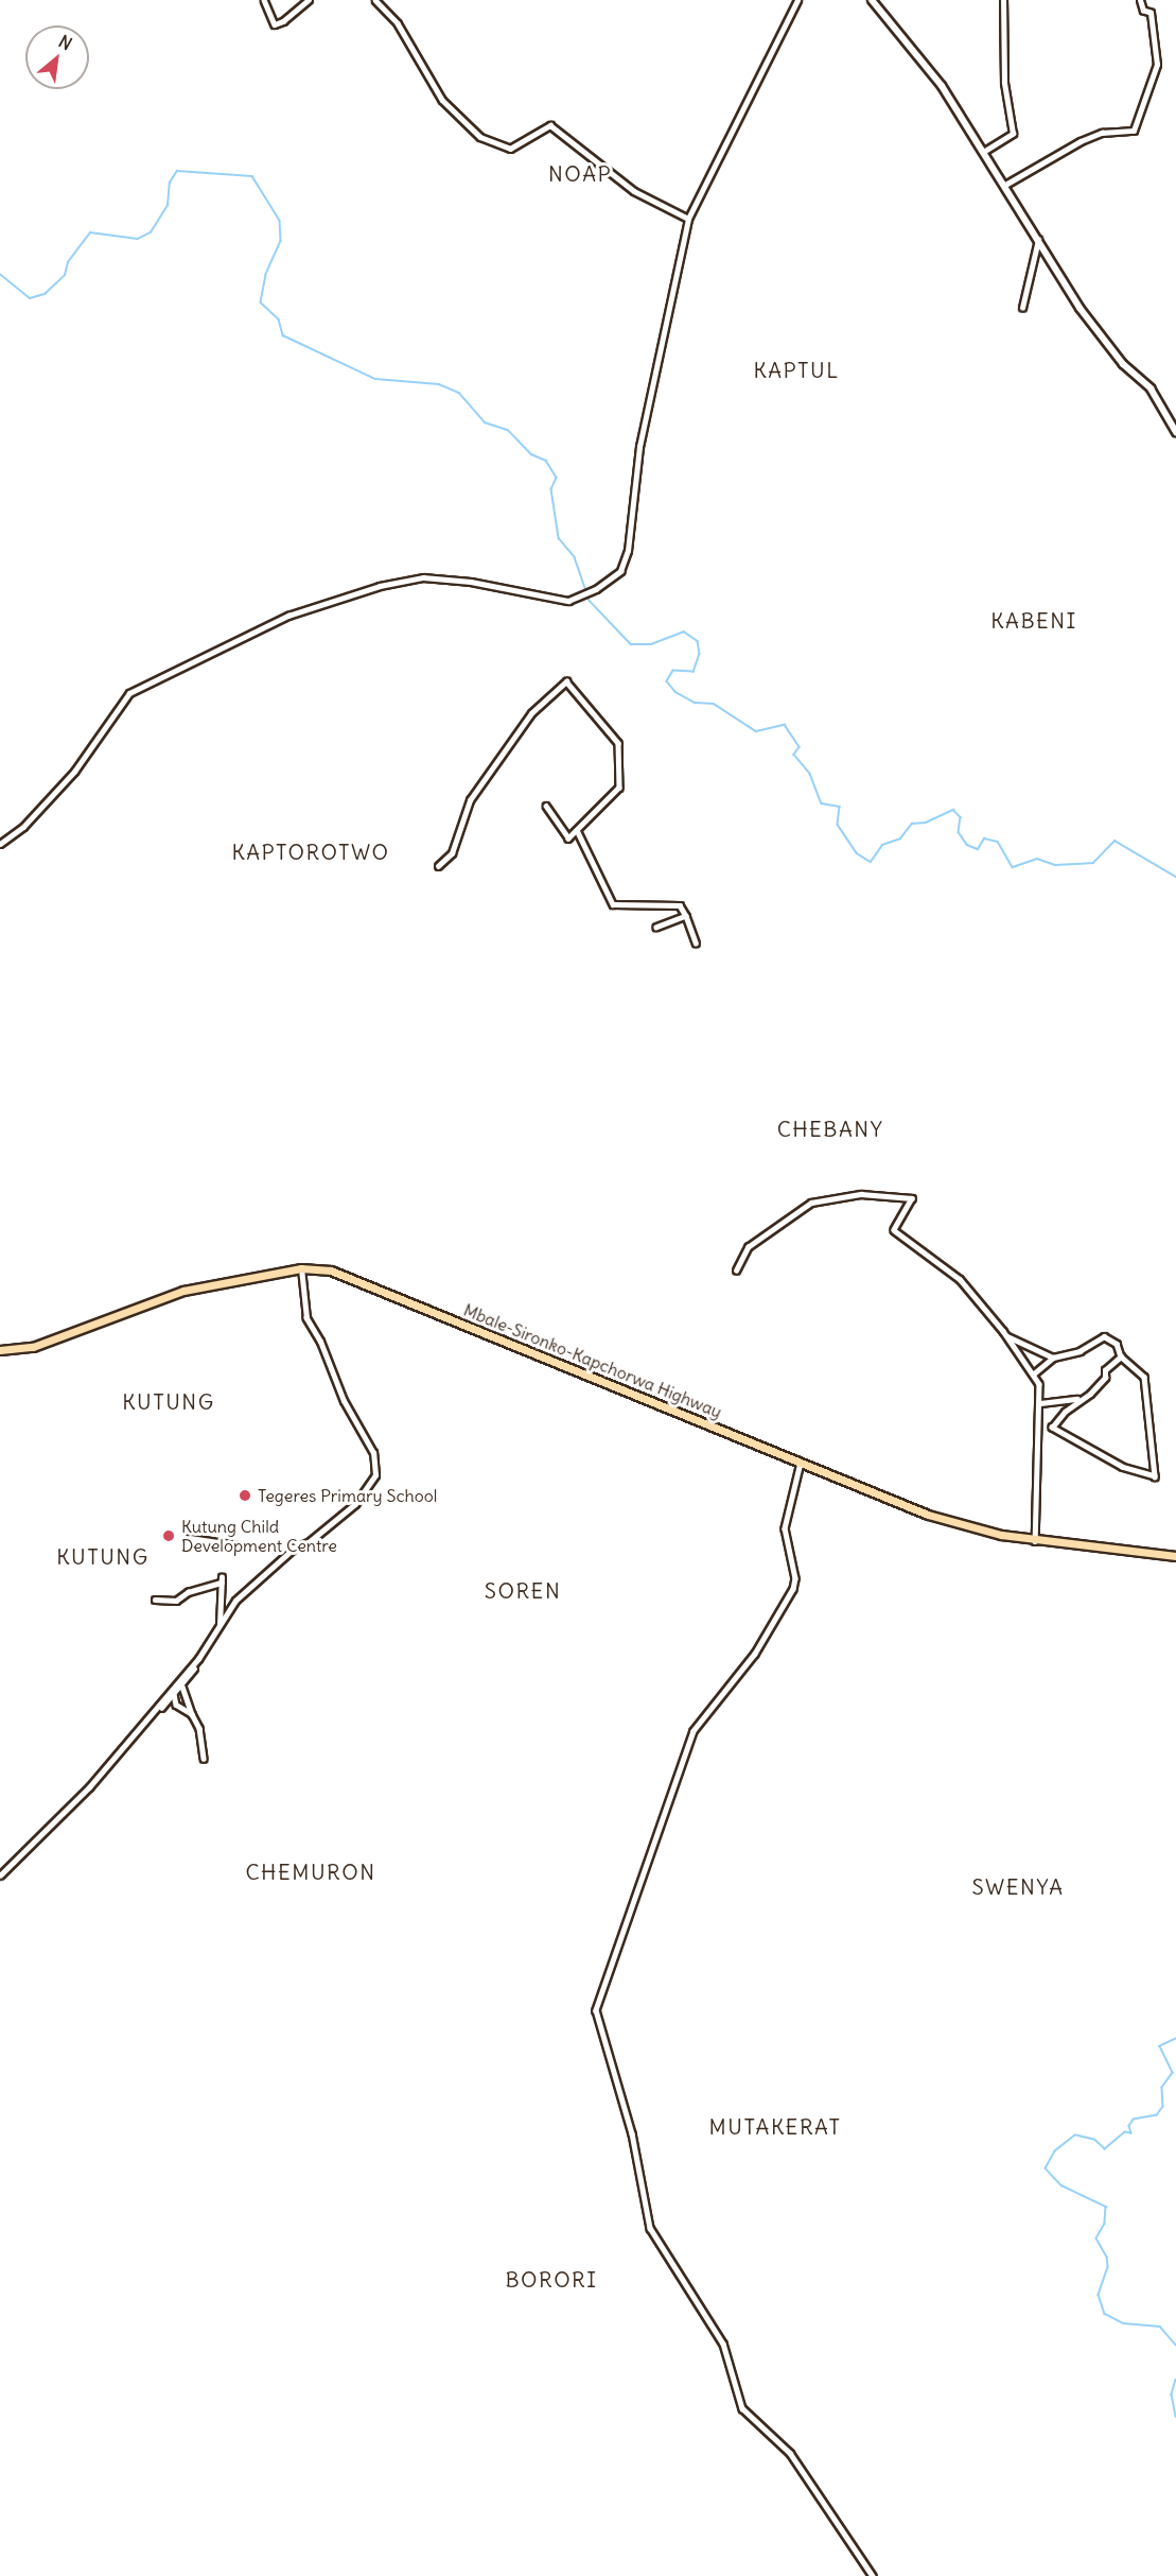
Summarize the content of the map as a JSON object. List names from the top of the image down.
{
  "streets": {
    "main road": ["Mbale-Sironko-Kapchorwa Highway"]
  },
  "districts": [
    "NOAP",
    "KAPTUL",
    "KABENI",
    "KAPTOROTWO",
    "CHEBANY",
    "KUTUNG",
    "KUTUNG",
    "SOREN",
    "CHEMURON",
    "SWENYA",
    "MUTAKERAT",
    "BORORI"
  ],
  "places": ["Tegeres Primary School", "Kutung Child Development Centre"],
  "north": "top right"
}
